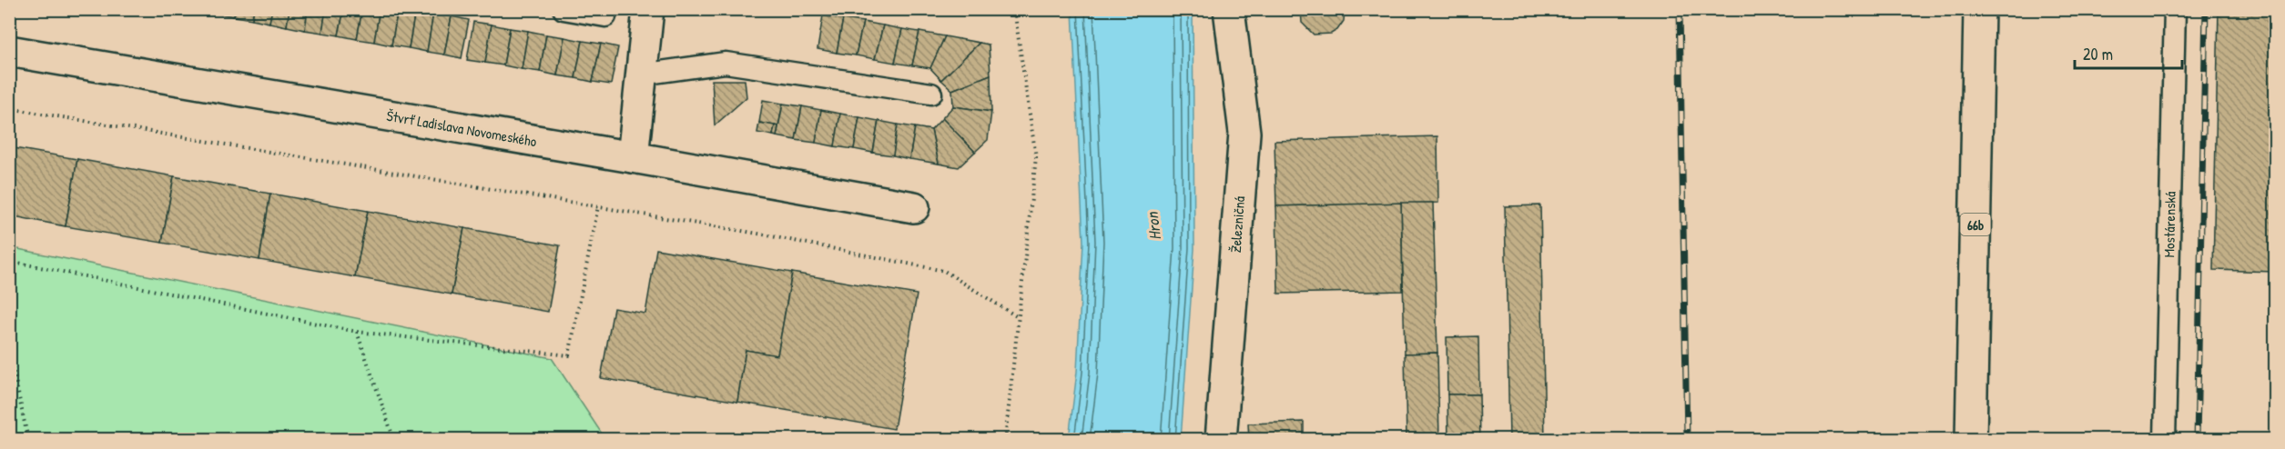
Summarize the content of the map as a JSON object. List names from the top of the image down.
{
  "streets": {
    "street": ["Štvrť Ladislava Novomeského", "Železničná", "66b"],
    "lane": ["Mostárenská"]
  },
  "water": ["Hron"],
  "scale_bar": "20 m"
}
